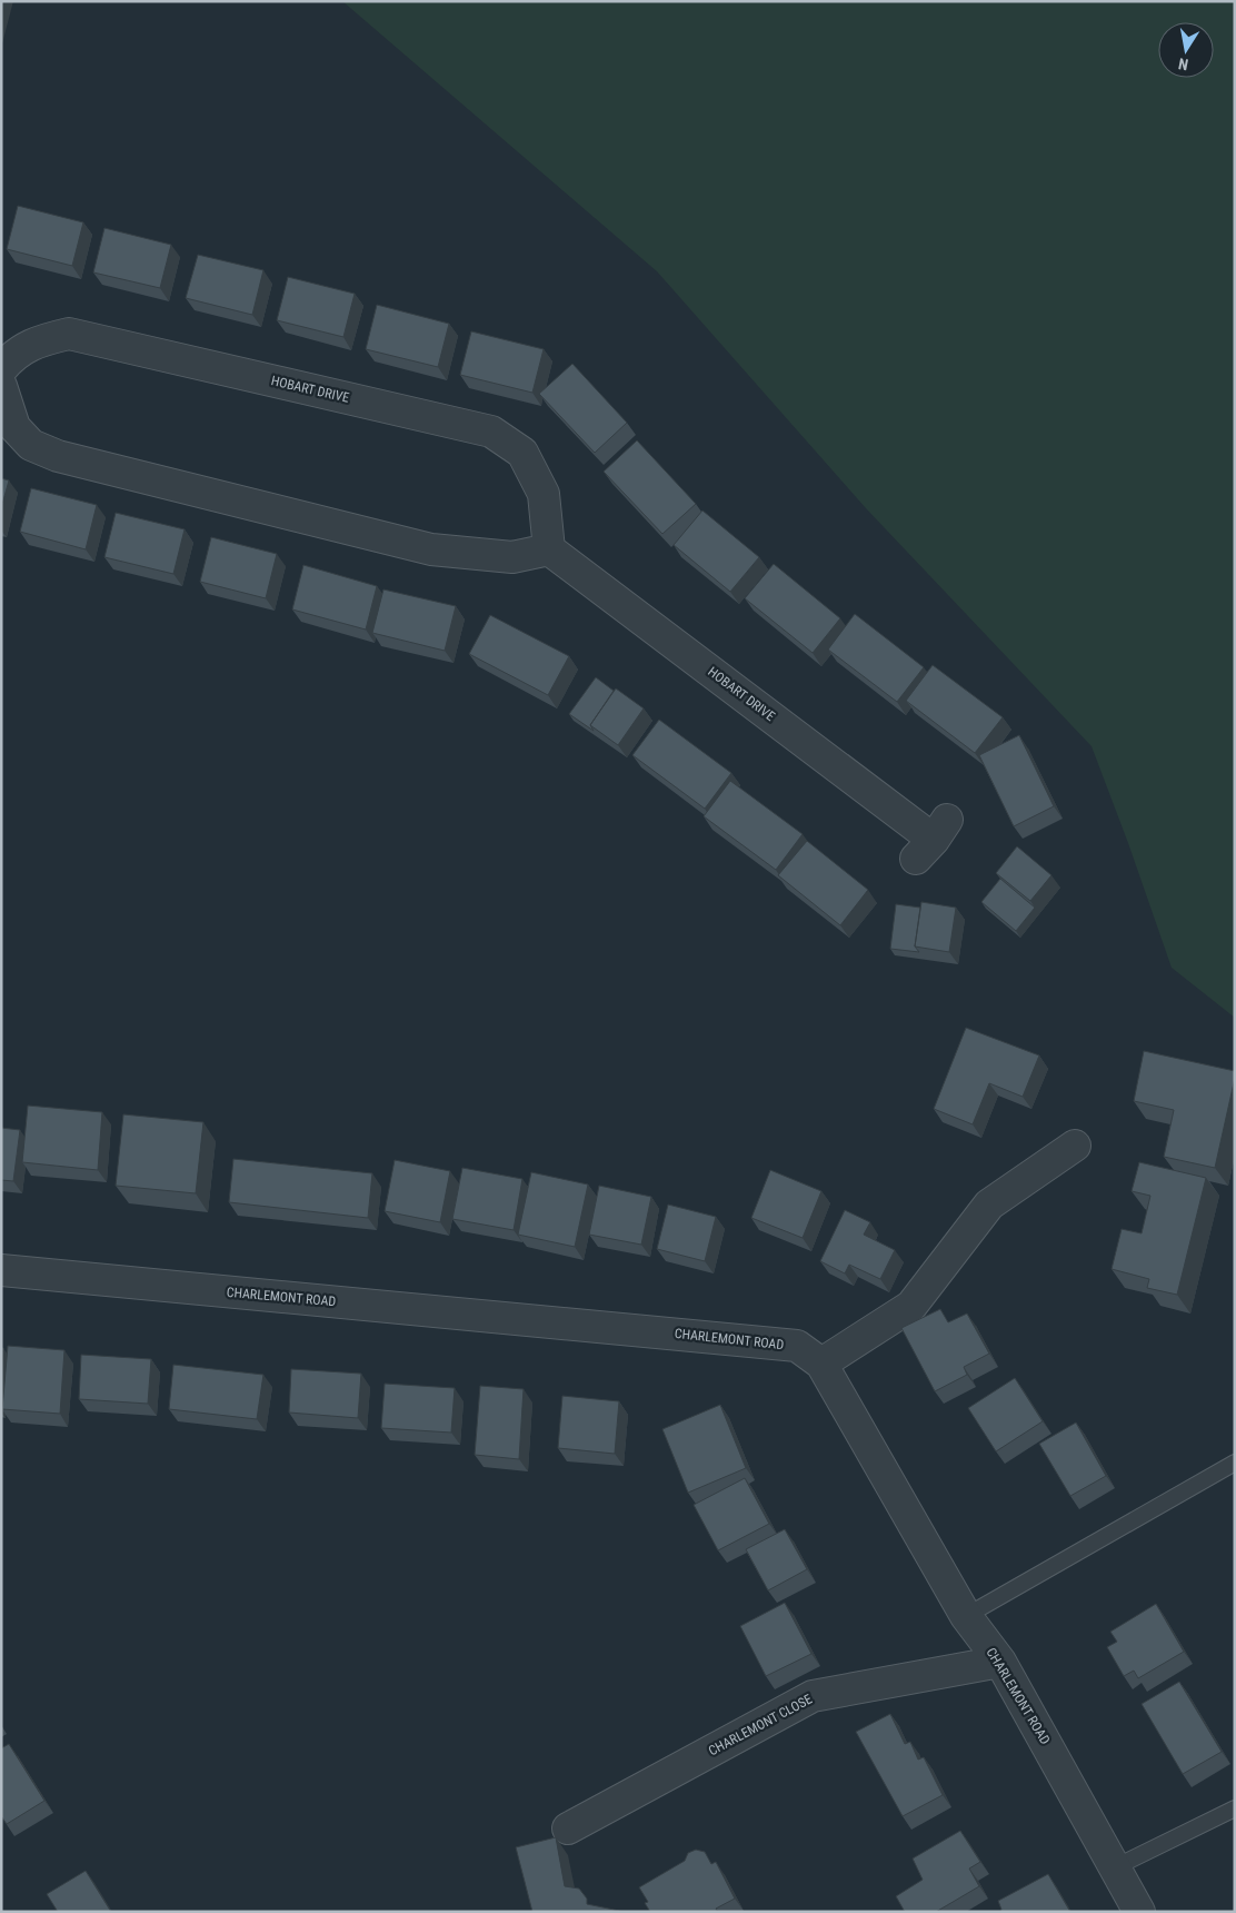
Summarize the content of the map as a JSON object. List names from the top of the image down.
{
  "streets": {
    "street": ["HOBART DRIVE", "CHARLEMONT ROAD", "CHARLEMONT CLOSE"]
  },
  "crossings": [
    ["CHARLEMONT ROAD", "CHARLEMONT CLOSE"]
  ],
  "north": "bottom"
}
